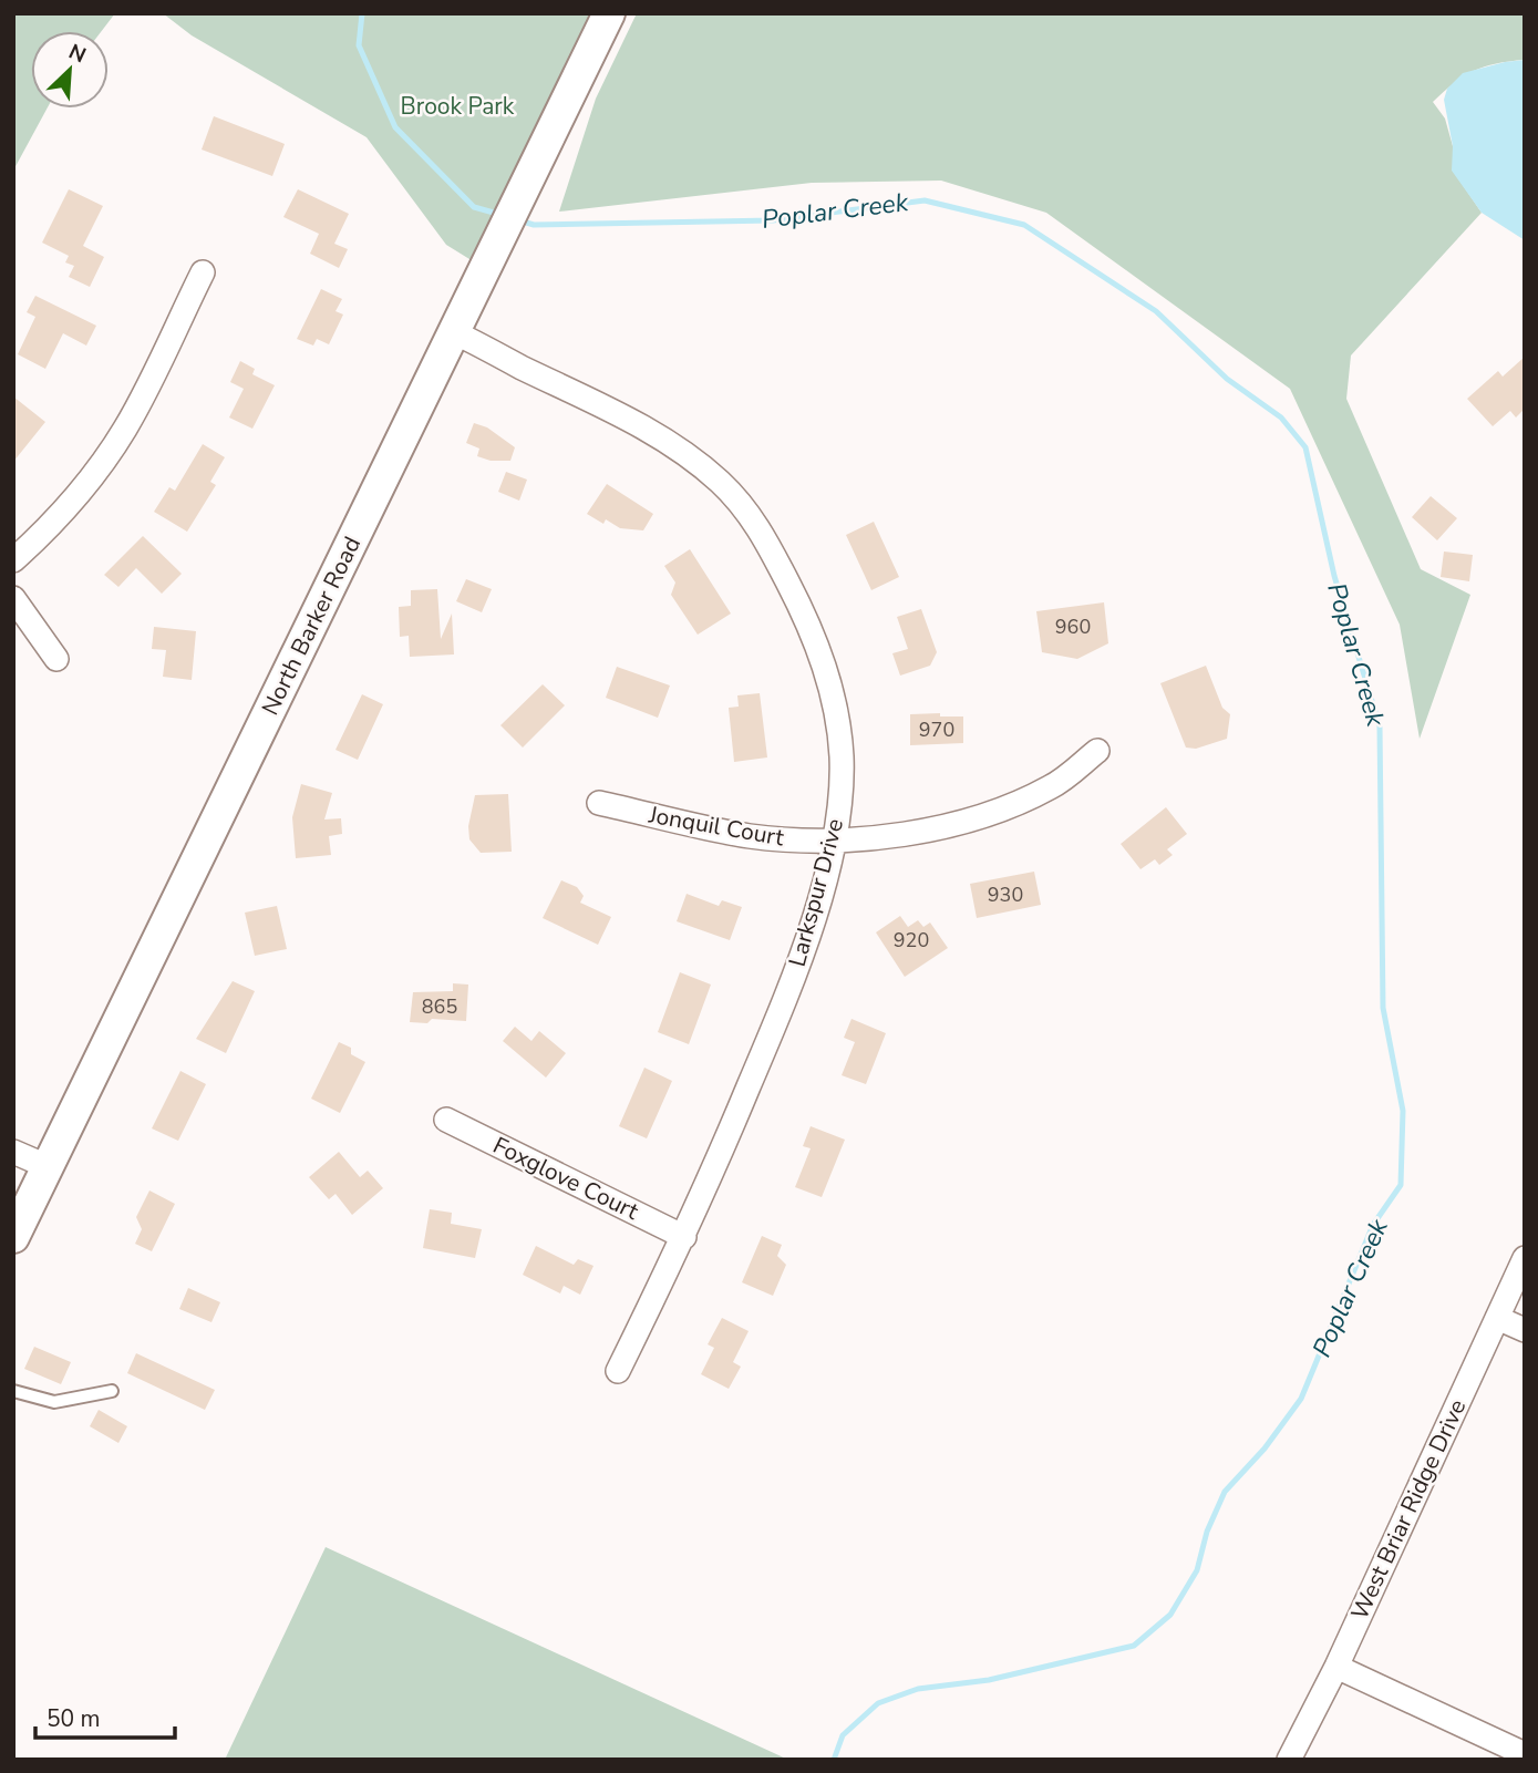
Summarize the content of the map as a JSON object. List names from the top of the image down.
{
  "streets": {
    "main road": ["North Barker Road"],
    "street": [
      "Jonquil Court",
      "Larkspur Drive",
      "Foxglove Court",
      "West Briar Ridge Drive"
    ]
  },
  "crossings": [
    ["North Barker Road", "Larkspur Drive"],
    ["Jonquil Court", "Larkspur Drive"],
    ["Larkspur Drive", "Foxglove Court"]
  ],
  "water": ["Poplar Creek"],
  "parks": ["Brook Park"],
  "house_numbers": [
    "960",
    "970",
    "930",
    "920",
    "865"
  ],
  "scale_bar": "50 m",
  "north": "top right"
}
